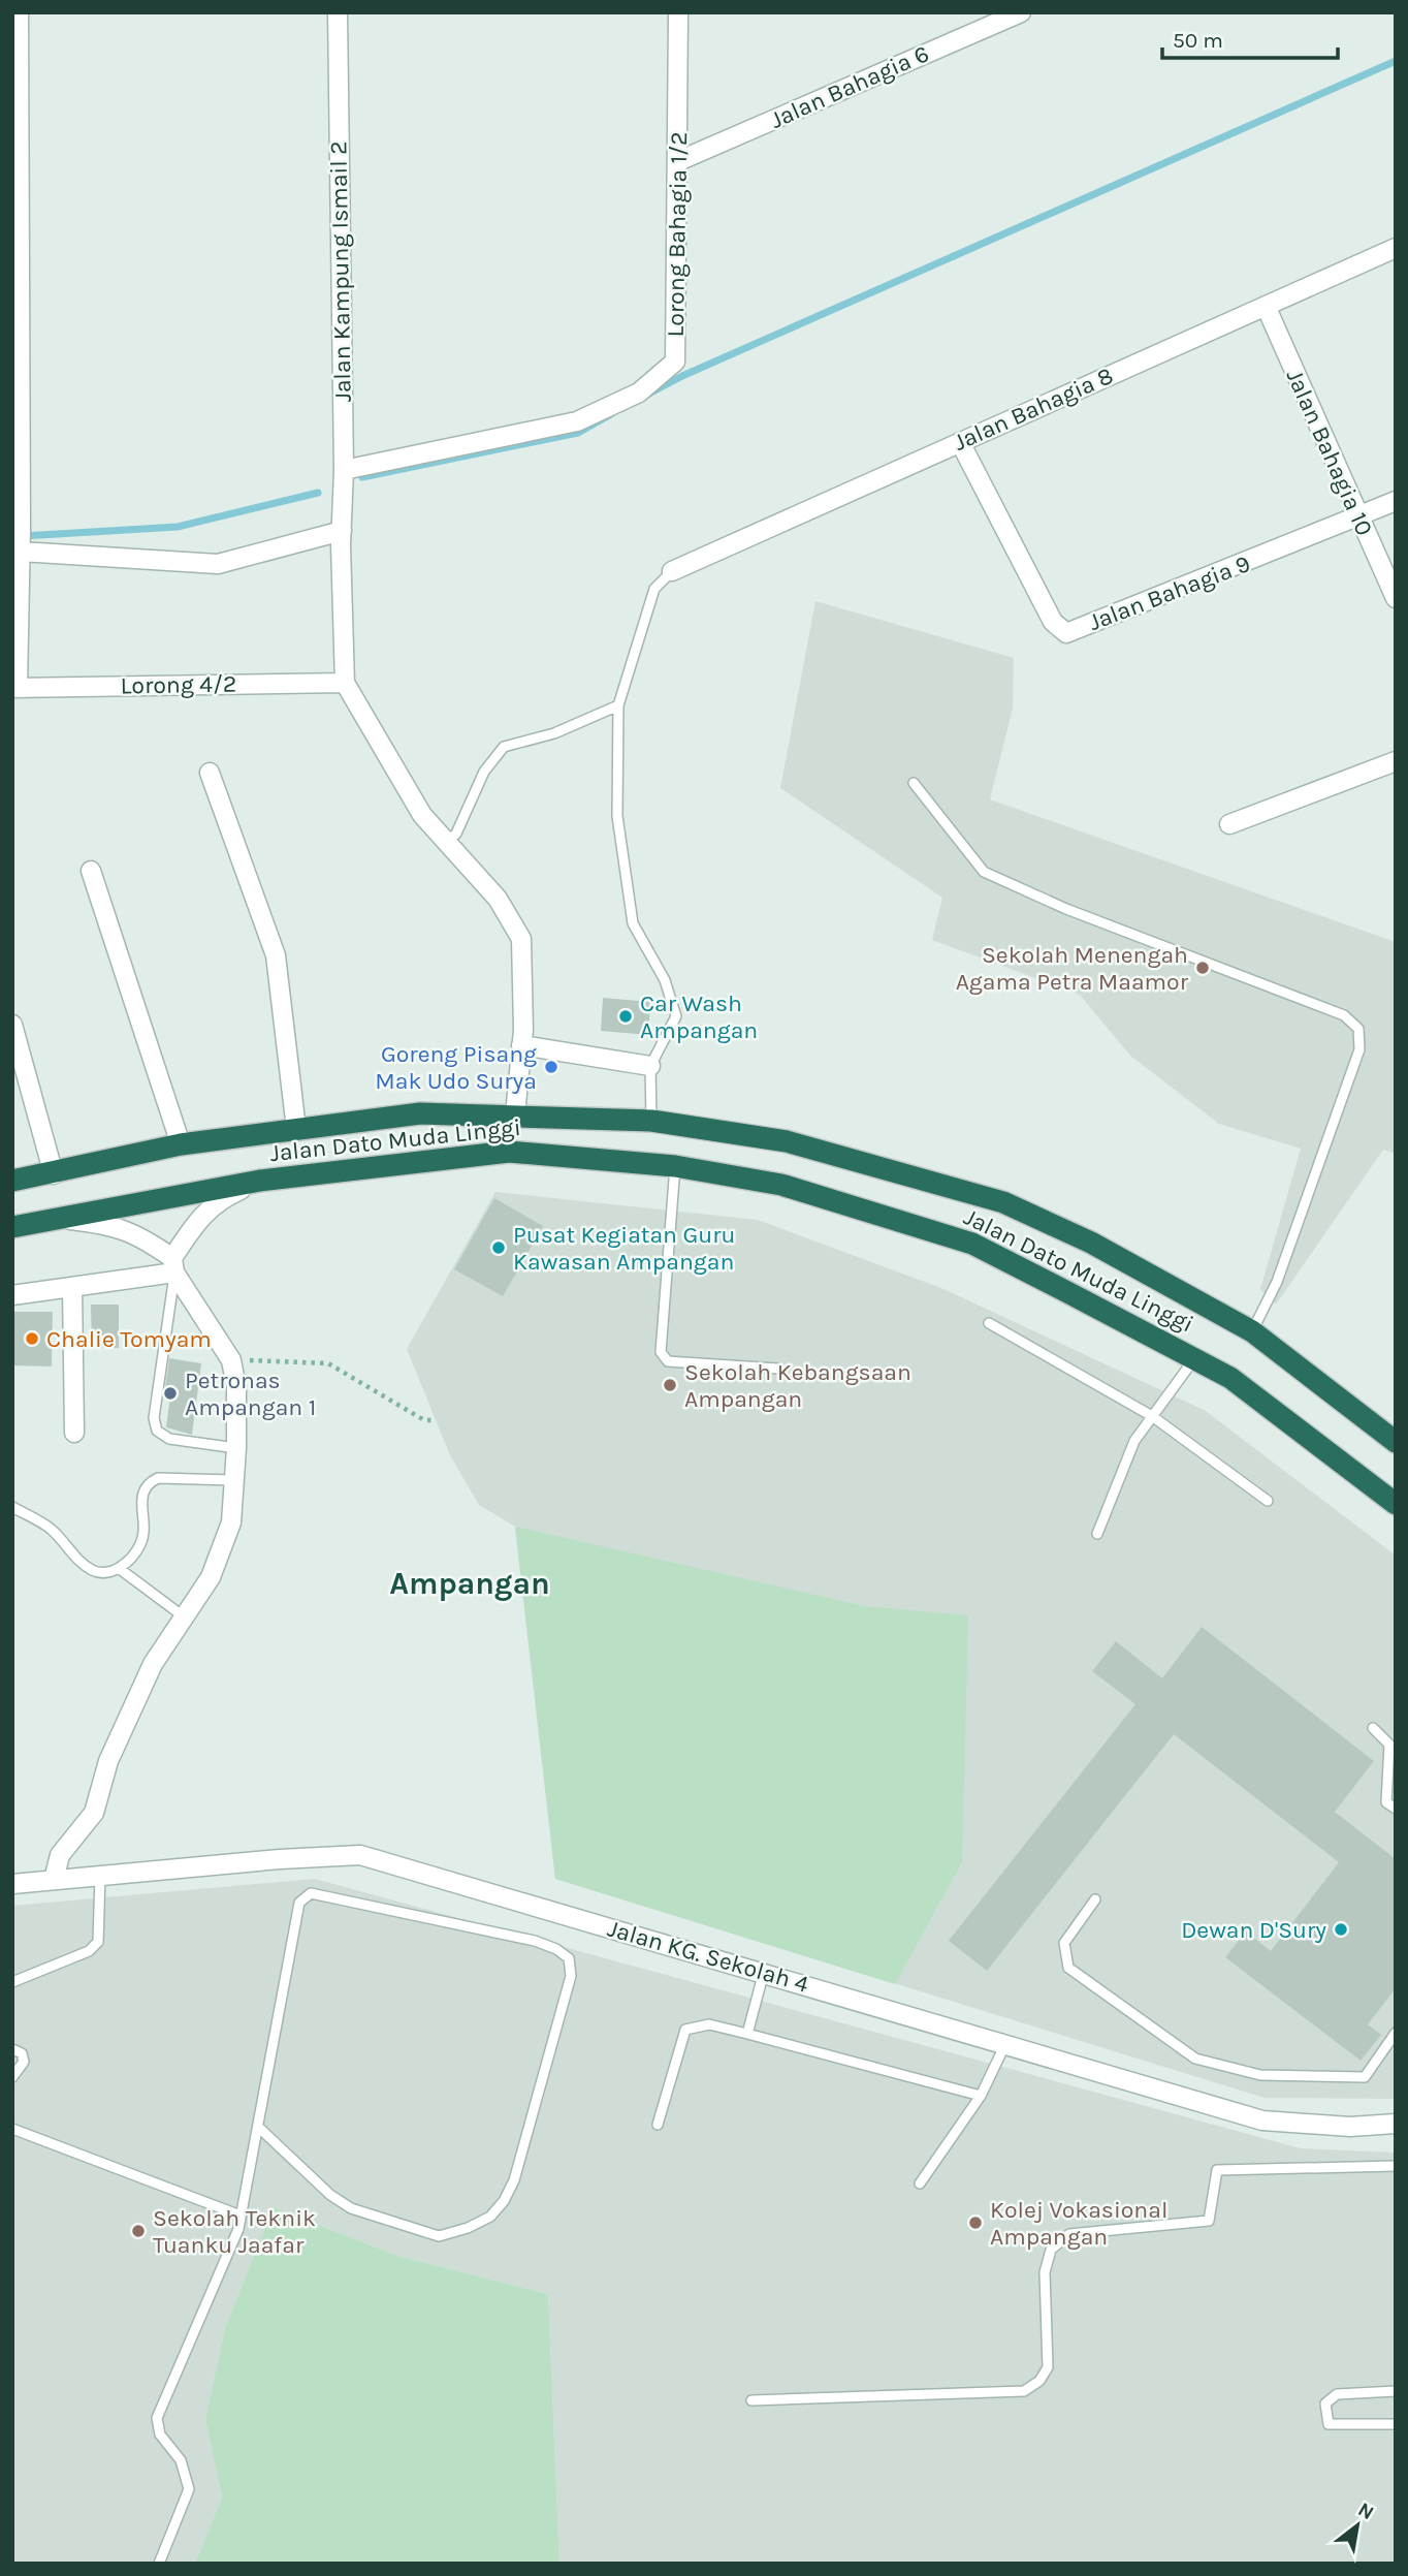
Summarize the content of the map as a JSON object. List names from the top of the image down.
{
  "streets": {
    "highway": ["Jalan Dato Muda Linggi"],
    "street": [
      "Jalan Bahagia 6",
      "Lorong Bahagia 1/2",
      "Jalan Kampung Ismail 2",
      "Jalan Bahagia 8",
      "Jalan Bahagia 10",
      "Jalan Bahagia 9",
      "Lorong 4/2",
      "Jalan KG. Sekolah 4"
    ]
  },
  "crossings": [
    ["Jalan Bahagia 6", "Lorong Bahagia 1/2"],
    ["Lorong Bahagia 1/2", "Jalan Kampung Ismail 2"],
    ["Jalan Kampung Ismail 2", "Lorong 4/2"],
    ["Jalan Bahagia 8", "Jalan Bahagia 10"],
    ["Jalan Bahagia 8", "Jalan Bahagia 9"],
    ["Jalan Bahagia 10", "Jalan Bahagia 9"]
  ],
  "districts": ["Ampangan"],
  "places": [
    "Sekolah Menengah Agama Petra Maamor",
    "Car Wash Ampangan",
    "Goreng Pisang Mak Udo Surya",
    "Pusat Kegiatan Guru Kawasan Ampangan",
    "Chalie Tomyam",
    "Sekolah Kebangsaan Ampangan",
    "Petronas Ampangan 1",
    "Dewan D'Sury",
    "Kolej Vokasional Ampangan",
    "Sekolah Teknik Tuanku Jaafar"
  ],
  "scale_bar": "50 m",
  "north": "top right"
}
